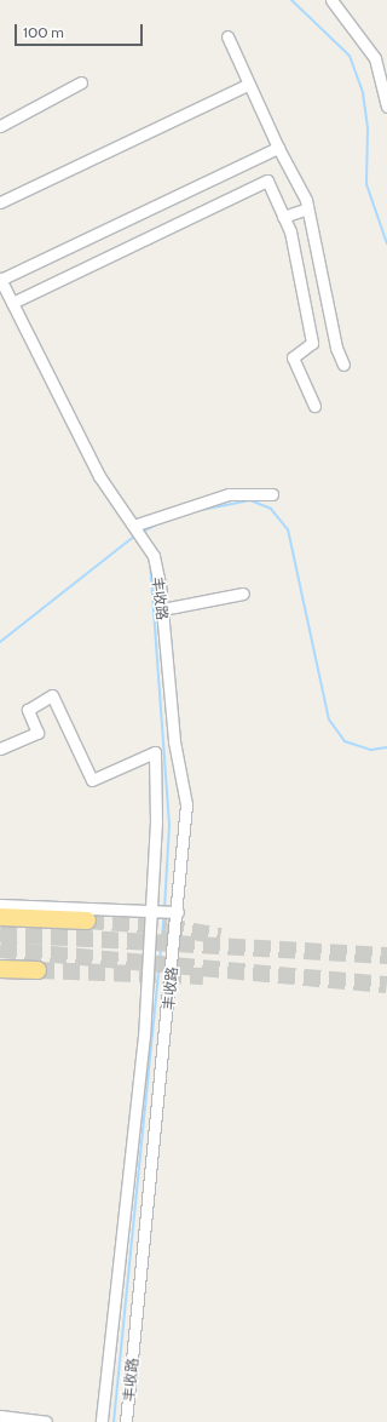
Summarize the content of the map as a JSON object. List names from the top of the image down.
{
  "streets": {
    "street": ["丰收路"]
  },
  "scale_bar": "100 m"
}
